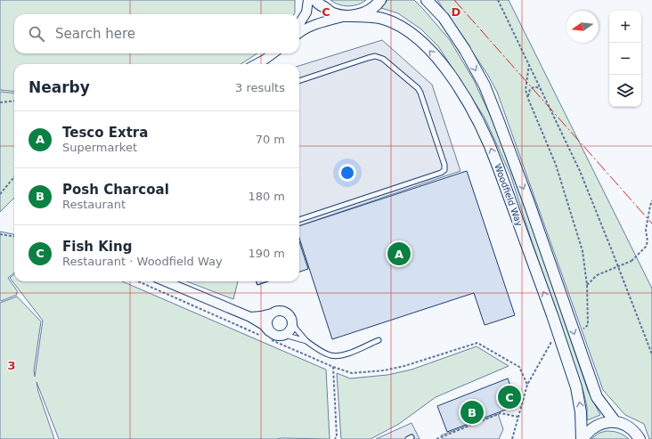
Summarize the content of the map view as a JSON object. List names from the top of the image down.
{
  "streets": {
    "street": ["Woodfield Way"]
  },
  "north": "left",
  "page": {
    "map_buttons": ["+", "−"],
    "search": "Search here",
    "heading": ["Nearby", "3 results"],
    "list": [
      {
        "mark": "A",
        "name": "Tesco Extra",
        "note": "Supermarket",
        "value": "70 m"
      },
      {
        "mark": "B",
        "name": "Posh Charcoal",
        "note": "Restaurant",
        "value": "180 m"
      },
      {
        "mark": "C",
        "name": "Fish King",
        "note": "Restaurant · Woodfield Way",
        "value": "190 m"
      }
    ],
    "pins": ["A", "C", "B"]
  },
  "grid": {
    "columns": ["C", "D"],
    "rows": ["3"]
  }
}
